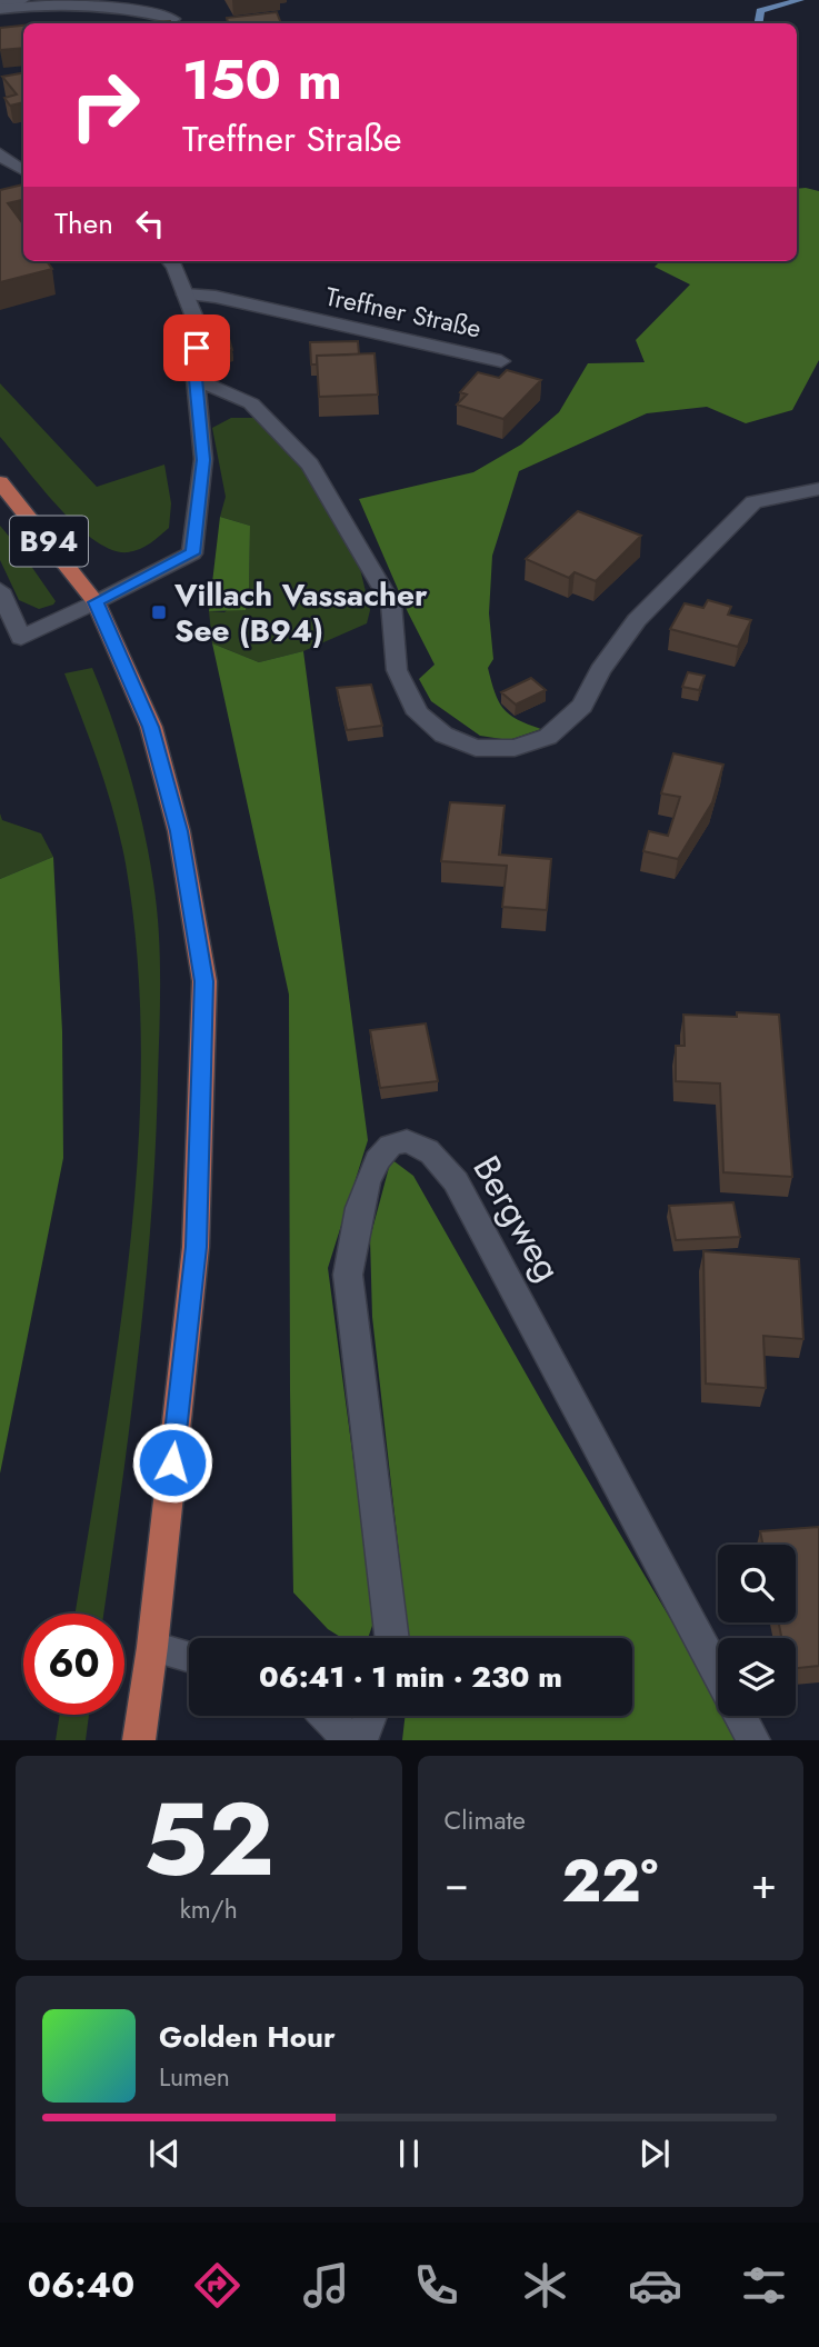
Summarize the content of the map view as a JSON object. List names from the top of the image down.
{
  "streets": {
    "main road": ["B94"],
    "street": ["Treffner Straße", "Bergweg"]
  },
  "places": {
    "transit": ["Villach Vassacher See (B94)"]
  },
  "page": {
    "turn": ["150 m", "Treffner Straße"],
    "then": "Then",
    "limit": "60",
    "trip": "06:41 · 1 min · 230 m",
    "tile": [
      ["52", "km/h"],
      "Climate"
    ],
    "heat": ["−", "22°", "+"],
    "song": ["Golden Hour", "Lumen"],
    "tabs": "06:40"
  }
}
